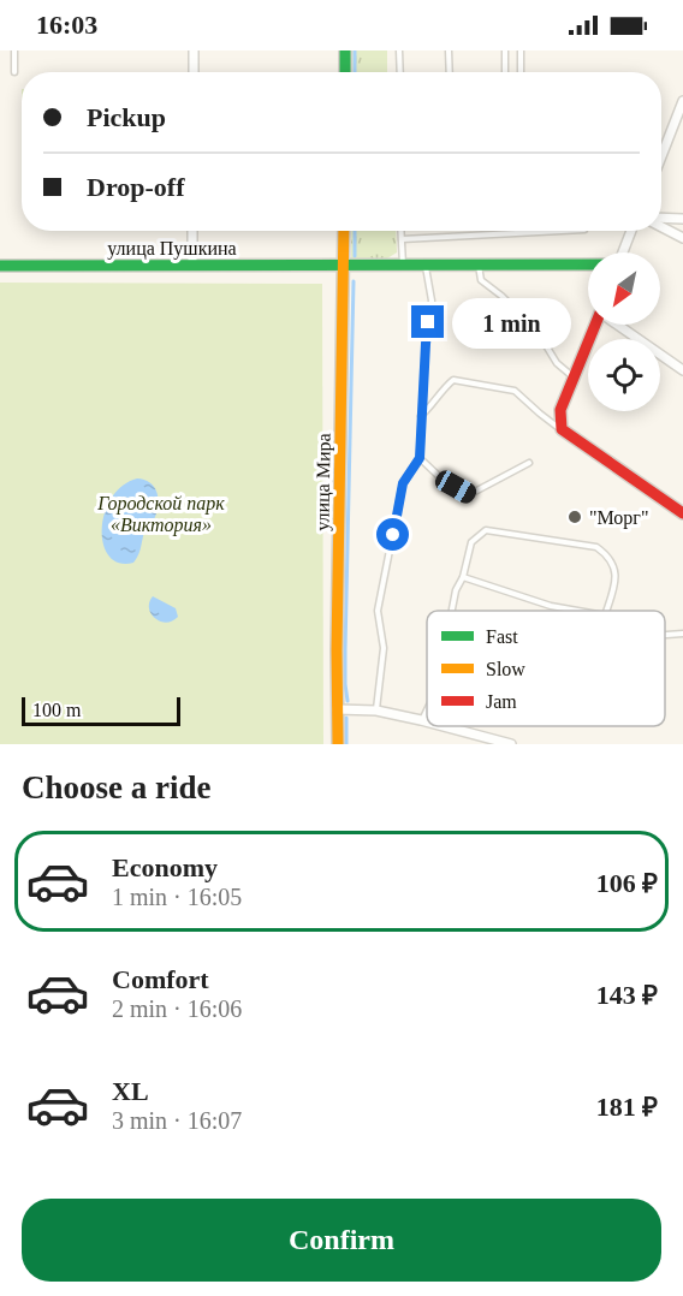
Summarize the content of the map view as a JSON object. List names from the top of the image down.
{
  "streets": {
    "street": ["улица Пушкина", "улица Мира"]
  },
  "crossings": [
    ["улица Пушкина", "улица Мира"]
  ],
  "parks": ["Городской парк «Виктория»"],
  "places": ["\"Морг\""],
  "legend": ["Fast", "Slow", "Jam"],
  "scale_bar": "100 m",
  "north": "bottom left",
  "page": {
    "status": "16:03",
    "banner": ["Pickup", "Drop-off"],
    "bubble": "1 min",
    "scale": "100 m",
    "heading": "Choose a ride",
    "list": [
      {
        "name": "Economy",
        "note": "1 min · 16:05",
        "value": "106 ₽"
      },
      {
        "name": "Comfort",
        "note": "2 min · 16:06",
        "value": "143 ₽"
      },
      {
        "name": "XL",
        "note": "3 min · 16:07",
        "value": "181 ₽"
      }
    ],
    "buttons": "Confirm"
  }
}
